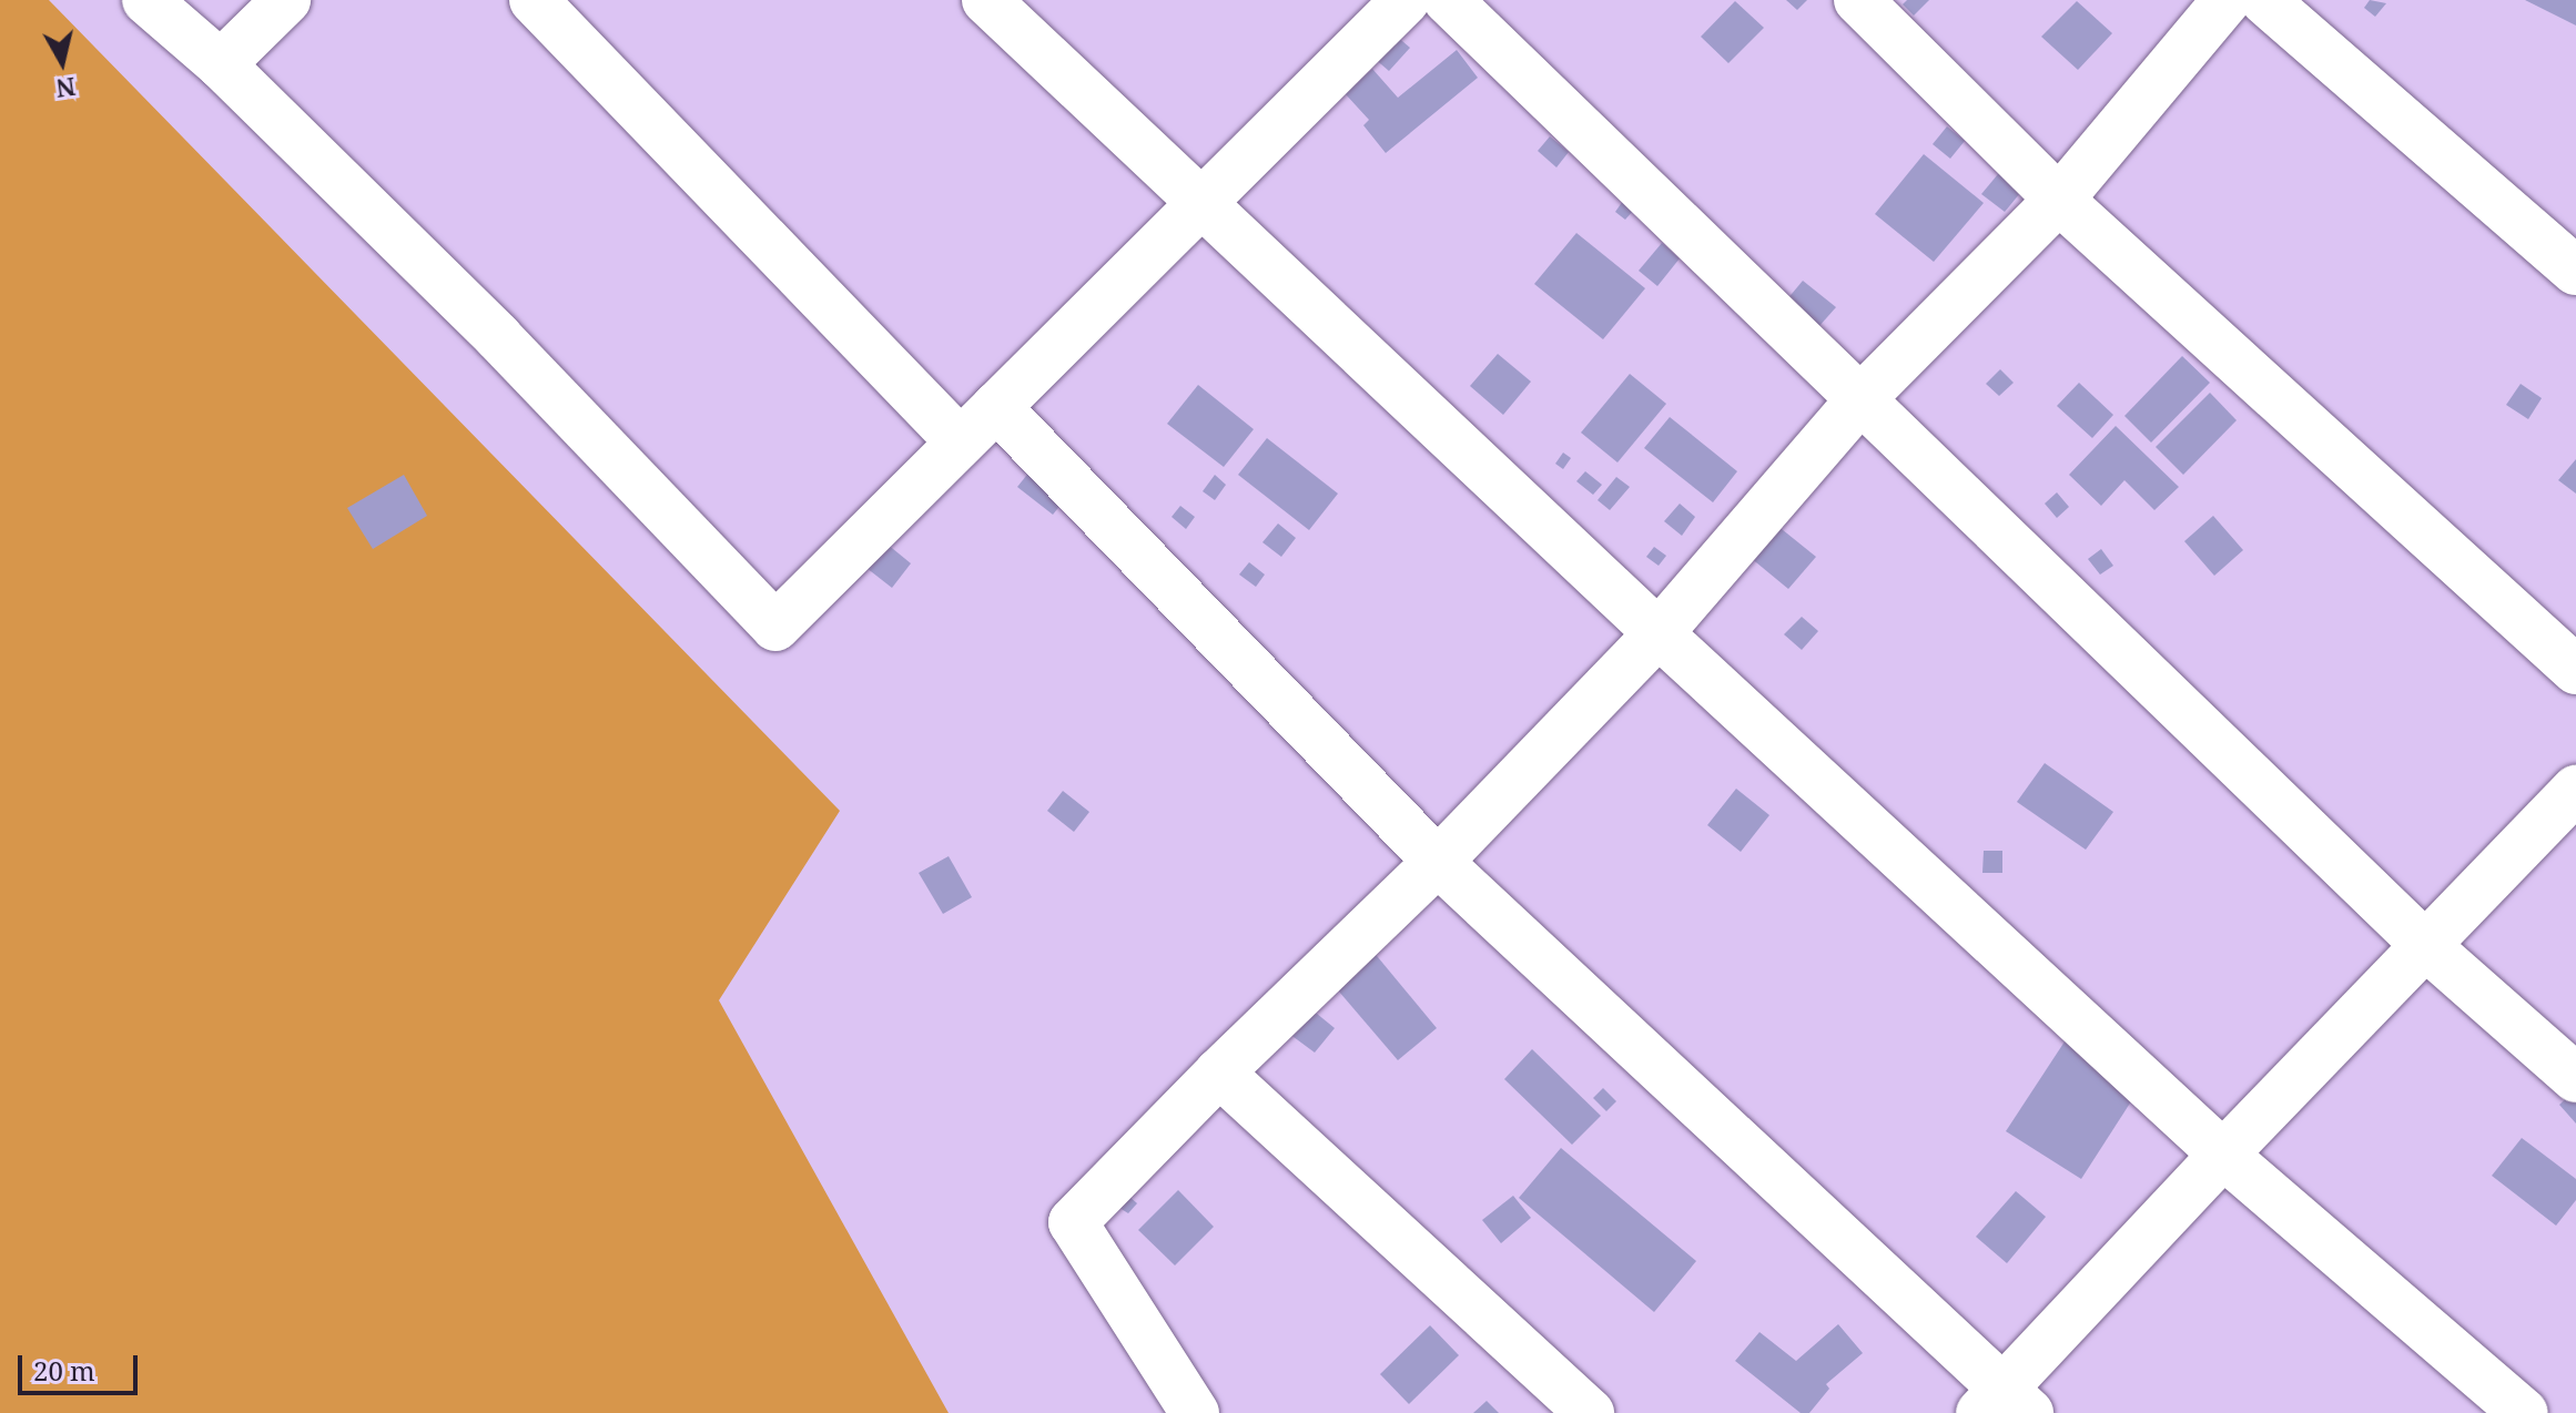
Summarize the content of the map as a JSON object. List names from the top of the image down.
{
  "scale_bar": "20 m",
  "north": "bottom"
}
